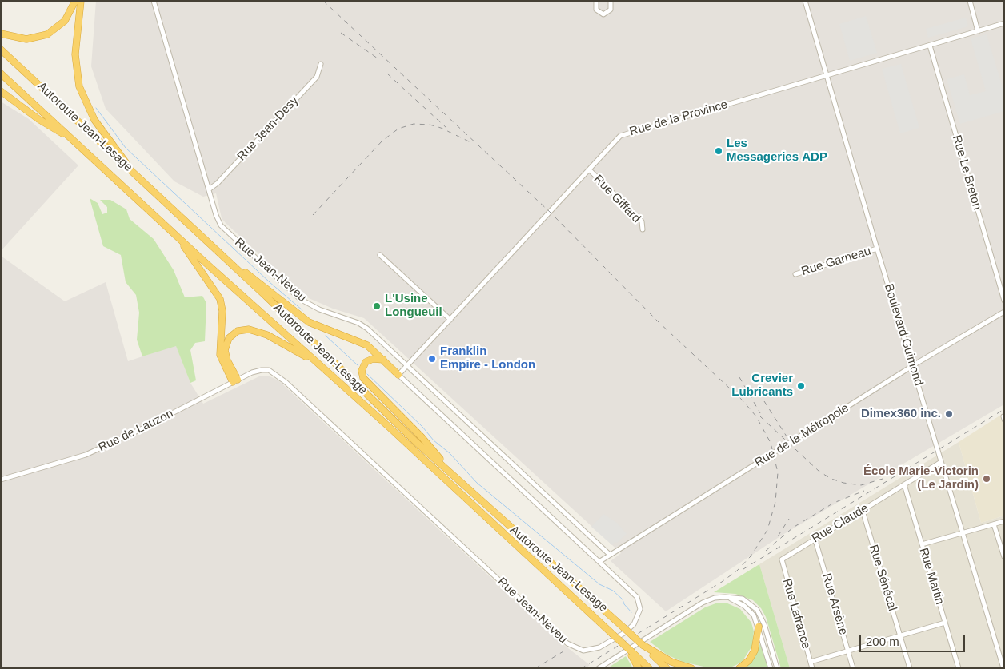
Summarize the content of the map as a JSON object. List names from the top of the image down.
{
  "streets": {
    "highway": ["Autoroute Jean-Lesage"],
    "street": [
      "Rue de la Province",
      "Rue Jean-Desy",
      "Rue Le Breton",
      "Rue Giffard",
      "Rue Garneau",
      "Rue Jean-Neveu",
      "Boulevard Guimond",
      "Rue de Lauzon",
      "Rue de la Métropole",
      "Rue Claude",
      "Rue Martin",
      "Rue Sénécal",
      "Rue Arsène",
      "Rue Lafrance"
    ]
  },
  "crossings": [
    ["Rue de la Province", "Rue Le Breton"],
    ["Rue de la Province", "Rue Giffard"],
    ["Rue de la Province", "Rue Jean-Neveu"],
    ["Rue de la Province", "Boulevard Guimond"],
    ["Rue Jean-Desy", "Rue Jean-Neveu"],
    ["Rue Garneau", "Boulevard Guimond"],
    ["Rue Jean-Neveu", "Rue de Lauzon"],
    ["Rue Jean-Neveu", "Rue de la Métropole"],
    ["Boulevard Guimond", "Rue de la Métropole"],
    ["Boulevard Guimond", "Rue Claude"],
    ["Rue Claude", "Rue Martin"],
    ["Rue Claude", "Rue Sénécal"],
    ["Rue Claude", "Rue Arsène"],
    ["Rue Claude", "Rue Lafrance"]
  ],
  "places": [
    "Les Messageries ADP",
    "L'Usine Longueuil",
    "Franklin Empire - London",
    "Crevier Lubricants",
    "Dimex360 inc.",
    "École Marie-Victorin (Le Jardin)"
  ],
  "scale_bar": "200 m"
}
